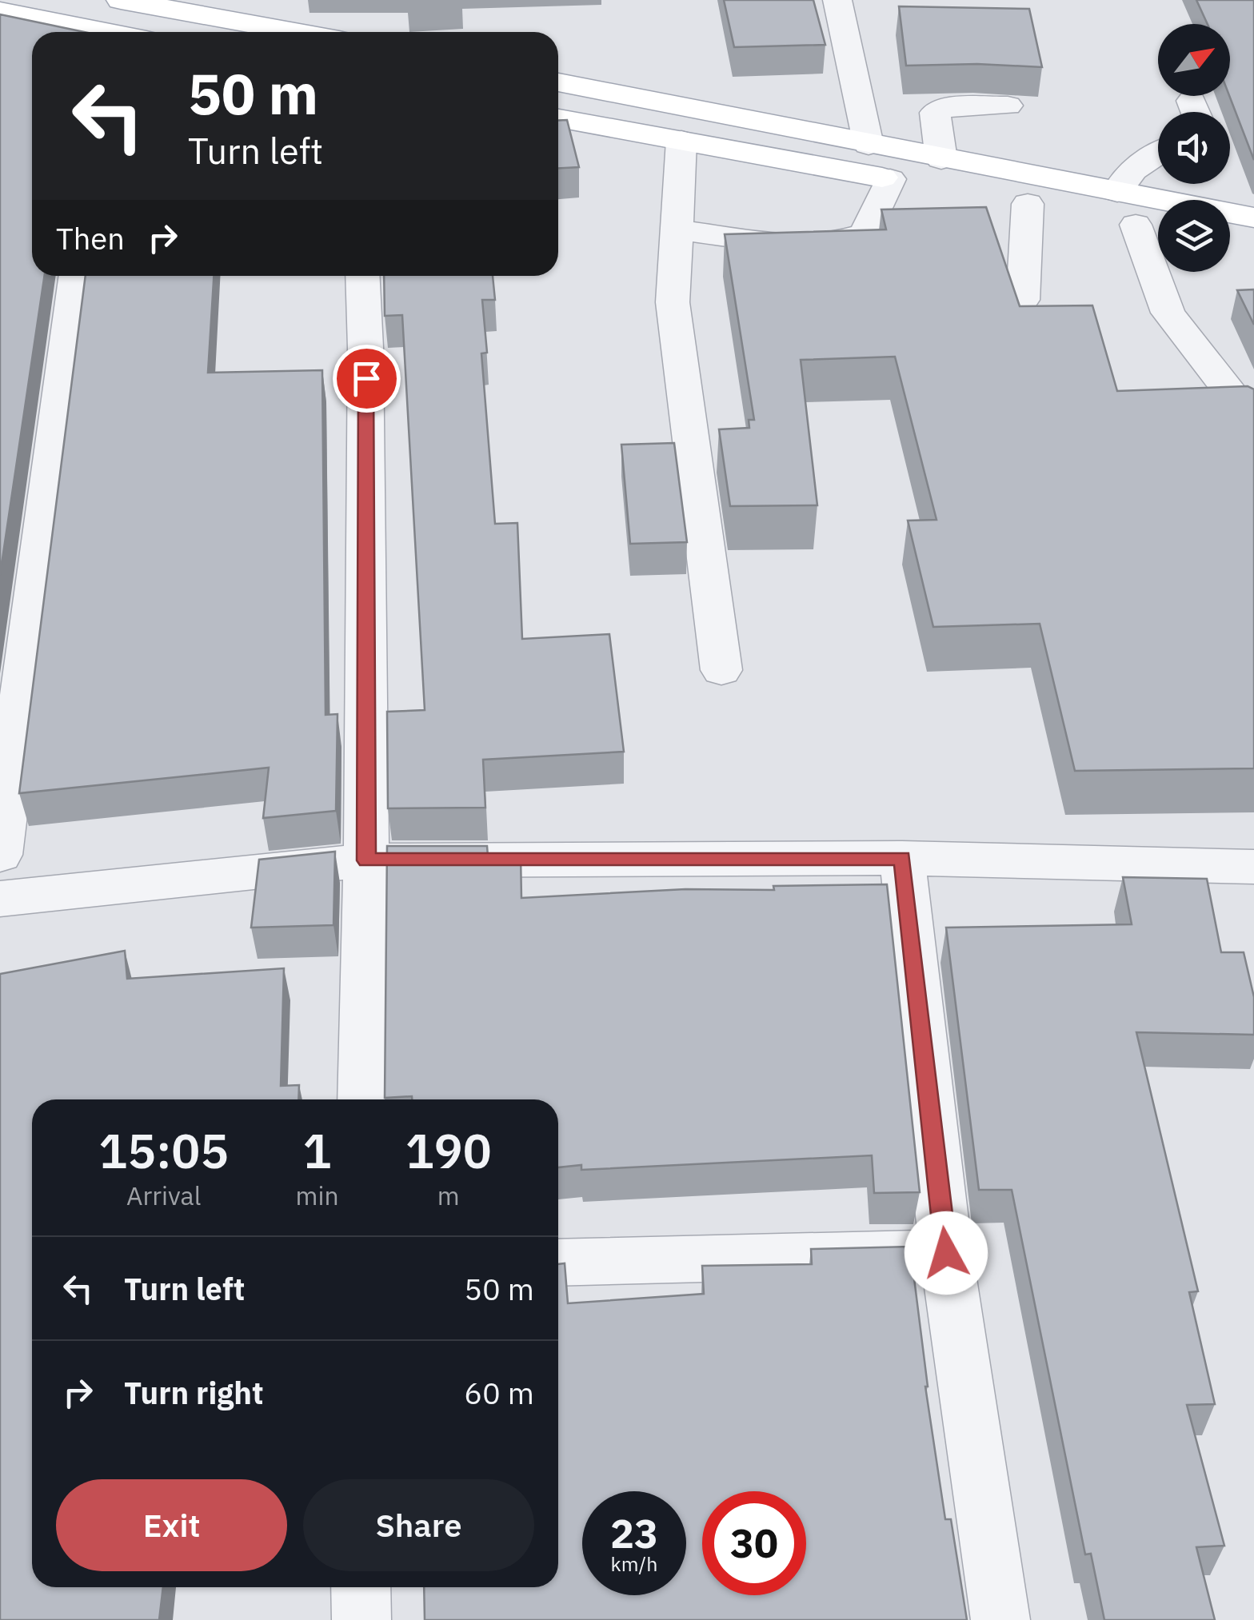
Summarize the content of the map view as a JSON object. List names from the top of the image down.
{
  "north": "top right",
  "page": {
    "turn": ["50 m", "Turn left"],
    "then": "Then",
    "eta": [
      "15:05",
      "Arrival",
      "1",
      "min",
      "190",
      "m"
    ],
    "list": [
      {
        "name": "Turn left",
        "value": "50 m"
      },
      {
        "name": "Turn right",
        "value": "60 m"
      }
    ],
    "buttons": ["Exit", "Share"],
    "speed": "23 km/h",
    "limit": "30"
  }
}
